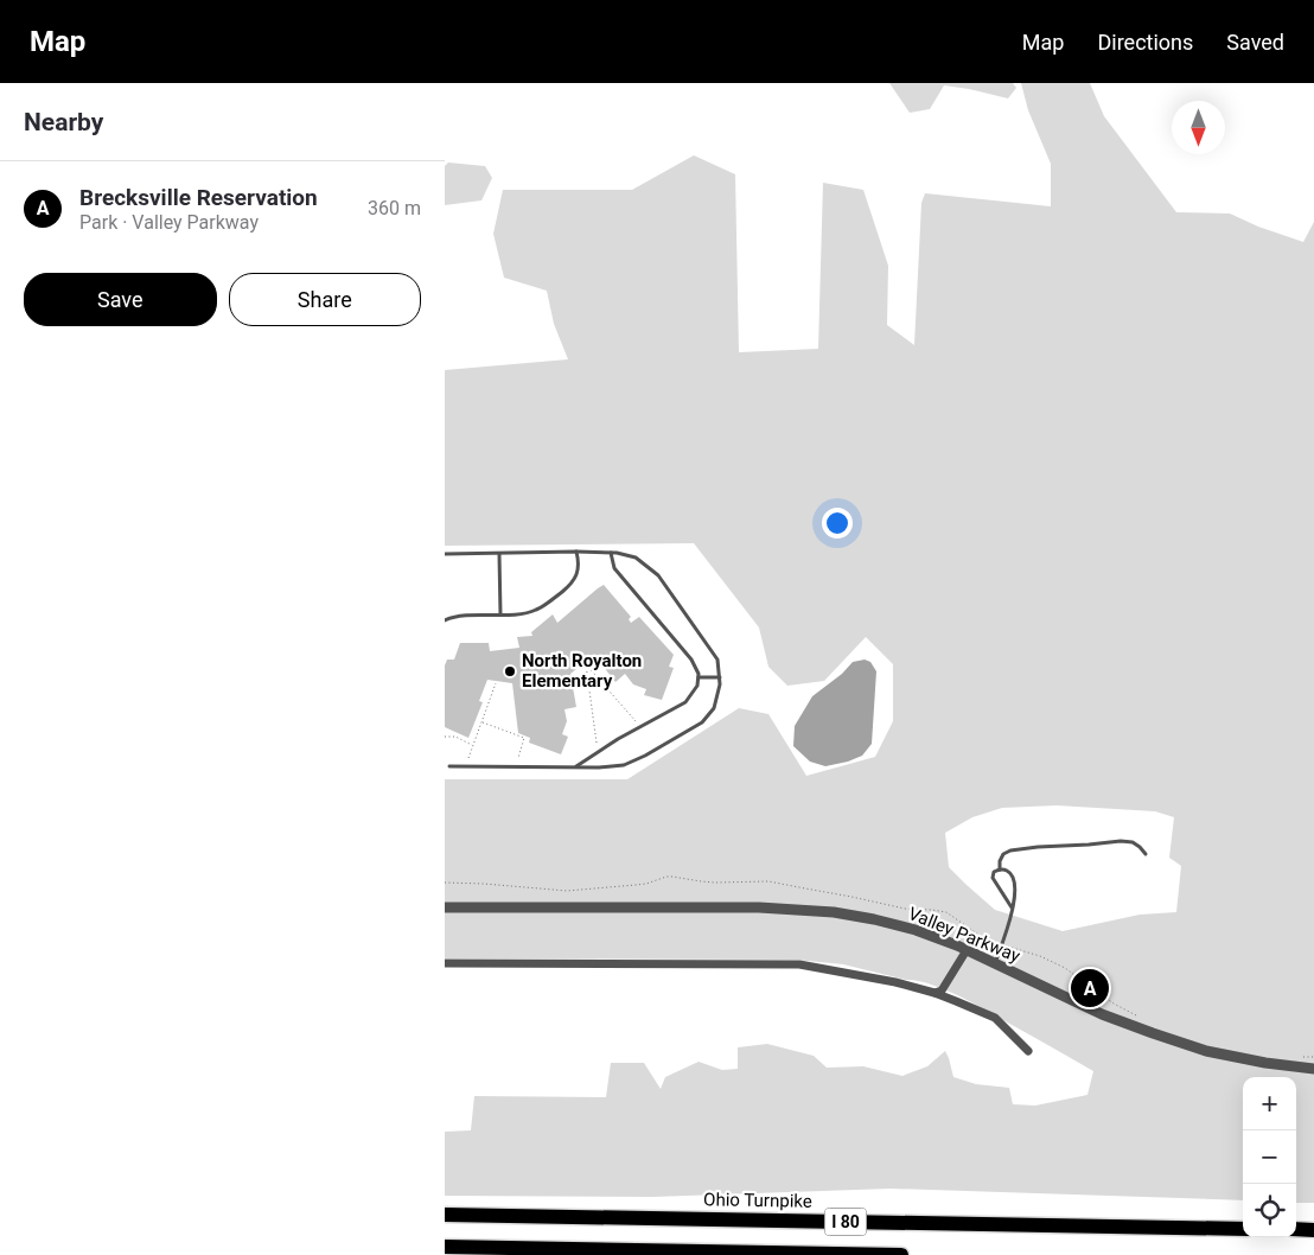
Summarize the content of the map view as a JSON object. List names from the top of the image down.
{
  "streets": {
    "highway": ["Ohio Turnpike", "I 80"],
    "street": ["Valley Parkway"]
  },
  "places": ["North Royalton Elementary"],
  "north": "bottom",
  "page": {
    "header": "Map",
    "nav": ["Map", "Directions", "Saved"],
    "heading": "Nearby",
    "list": [
      {
        "mark": "A",
        "name": "Brecksville Reservation",
        "note": "Park · Valley Parkway",
        "value": "360 m"
      }
    ],
    "buttons": ["Save", "Share"],
    "pins": "A",
    "map_buttons": ["+", "−"]
  }
}
